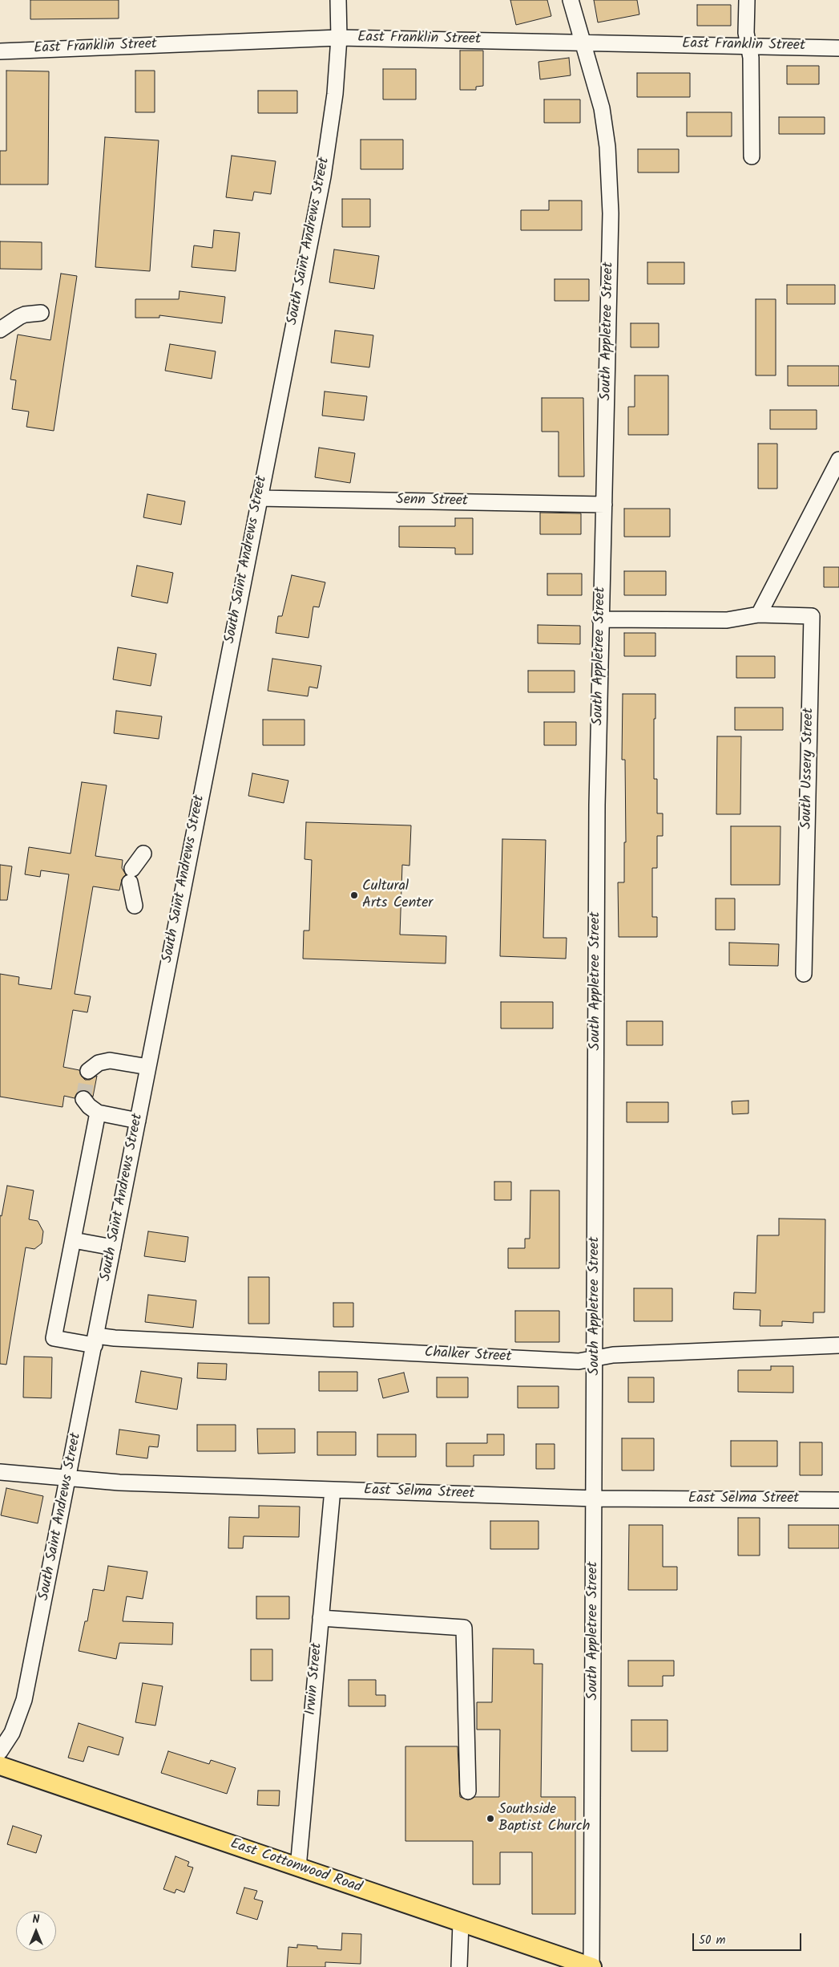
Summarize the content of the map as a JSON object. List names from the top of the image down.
{
  "streets": {
    "main road": ["East Cottonwood Road"],
    "street": [
      "East Franklin Street",
      "South Saint Andrews Street",
      "South Appletree Street",
      "Senn Street",
      "South Ussery Street",
      "Chalker Street",
      "East Selma Street",
      "Irwin Street"
    ]
  },
  "crossings": [
    ["East Franklin Street", "South Saint Andrews Street"],
    ["East Franklin Street", "South Appletree Street"],
    ["South Saint Andrews Street", "Senn Street"],
    ["South Saint Andrews Street", "Chalker Street"],
    ["South Saint Andrews Street", "East Selma Street"],
    ["South Appletree Street", "Senn Street"],
    ["South Appletree Street", "South Ussery Street"],
    ["South Appletree Street", "Chalker Street"],
    ["South Appletree Street", "East Selma Street"],
    ["South Appletree Street", "East Cottonwood Road"],
    ["East Selma Street", "Irwin Street"],
    ["Irwin Street", "East Cottonwood Road"]
  ],
  "places": ["Cultural Arts Center", "Southside Baptist Church"],
  "scale_bar": "50 m",
  "north": "top"
}
